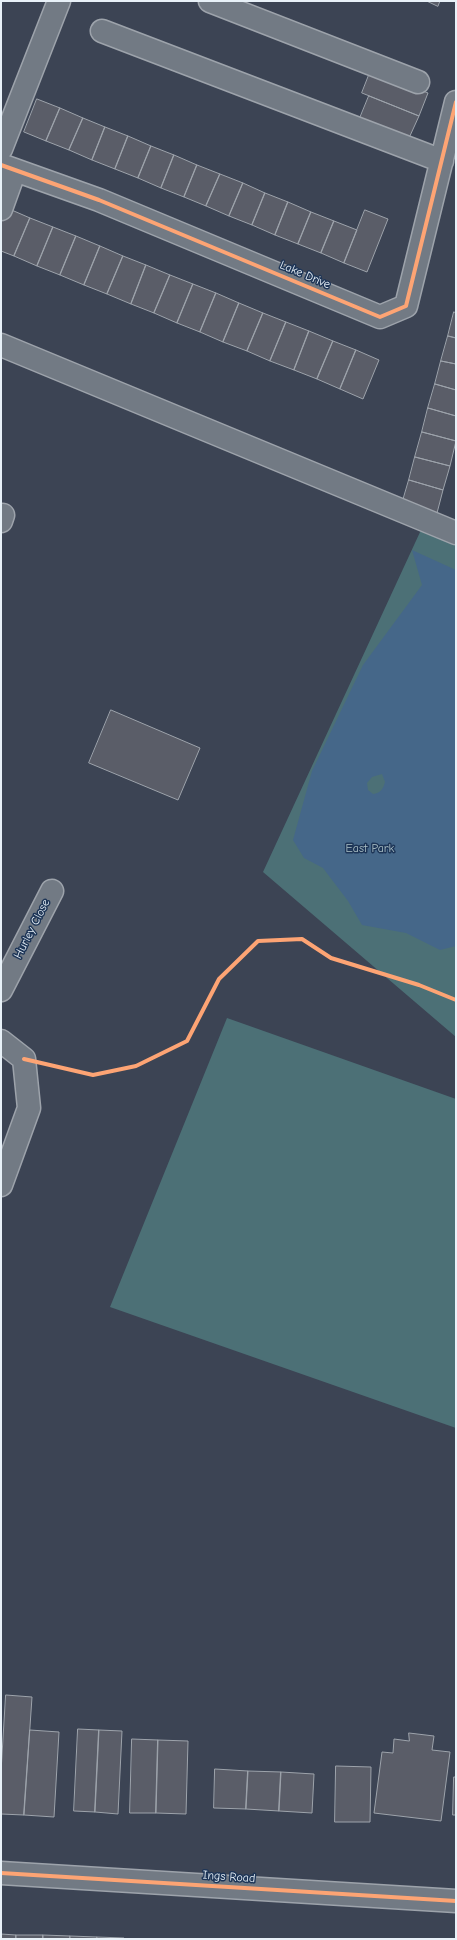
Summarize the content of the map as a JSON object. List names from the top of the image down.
{
  "streets": {
    "street": ["Lake Drive", "Hurley Close", "Ings Road"]
  },
  "parks": ["East Park"]
}
